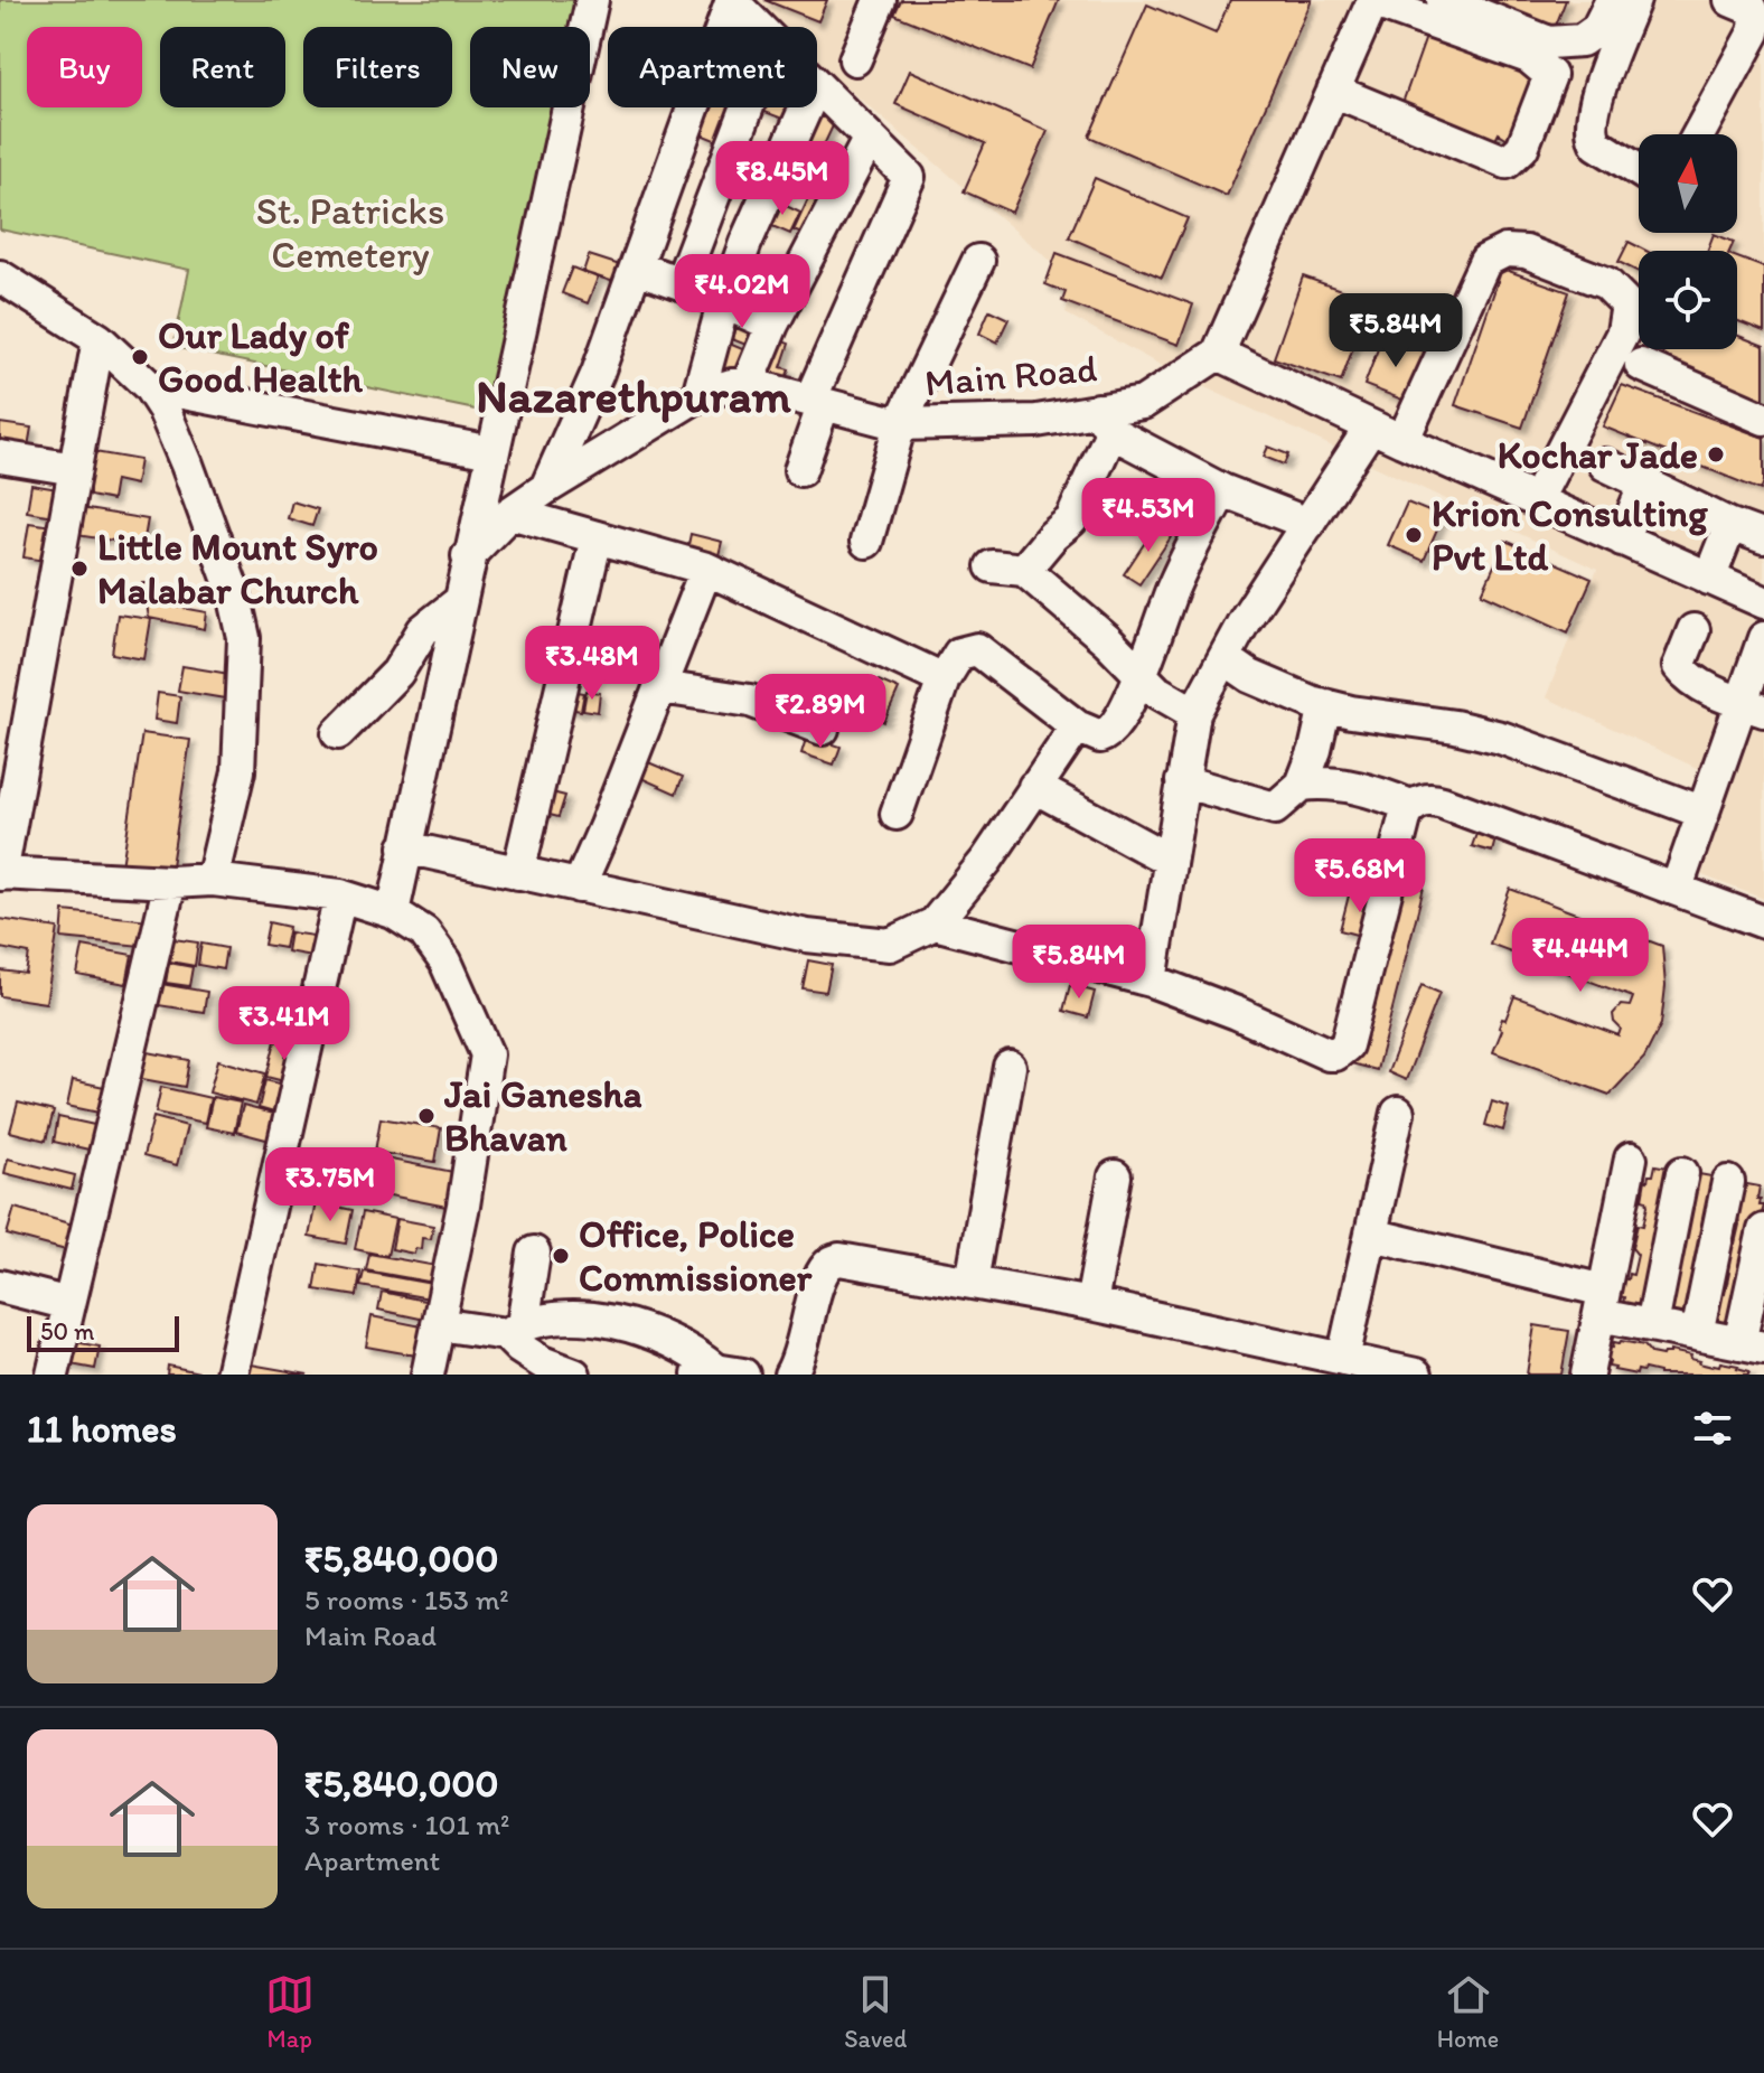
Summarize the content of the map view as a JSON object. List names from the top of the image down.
{
  "streets": {
    "street": ["Main Road"]
  },
  "districts": ["Nazarethpuram"],
  "parks": ["St. Patricks Cemetery"],
  "places": [
    "Our Lady of Good Health",
    "Kochar Jade",
    "Krion Consulting Pvt Ltd",
    "Little Mount Syro Malabar Church",
    "Jai Ganesha Bhavan",
    "Office, Police Commissioner"
  ],
  "scale_bar": "50 m",
  "north": "top",
  "page": {
    "chip": [
      "Buy",
      "Rent",
      "Filters",
      "New",
      "Apartment"
    ],
    "price": [
      "₹8.45M",
      "₹4.02M",
      "₹5.84M",
      "₹4.53M",
      "₹3.48M",
      "₹2.89M",
      "₹5.68M",
      "₹4.44M",
      "₹5.84M",
      "₹3.41M",
      "₹3.75M"
    ],
    "scale": "50 m",
    "heading": "11 homes",
    "list": [
      {
        "name": "₹5,840,000",
        "note": "5 rooms · 153 m² · Main Road"
      },
      {
        "name": "₹5,840,000",
        "note": "3 rooms · 101 m² · Apartment"
      }
    ],
    "tabs": ["Map", "Saved", "Home"]
  }
}
